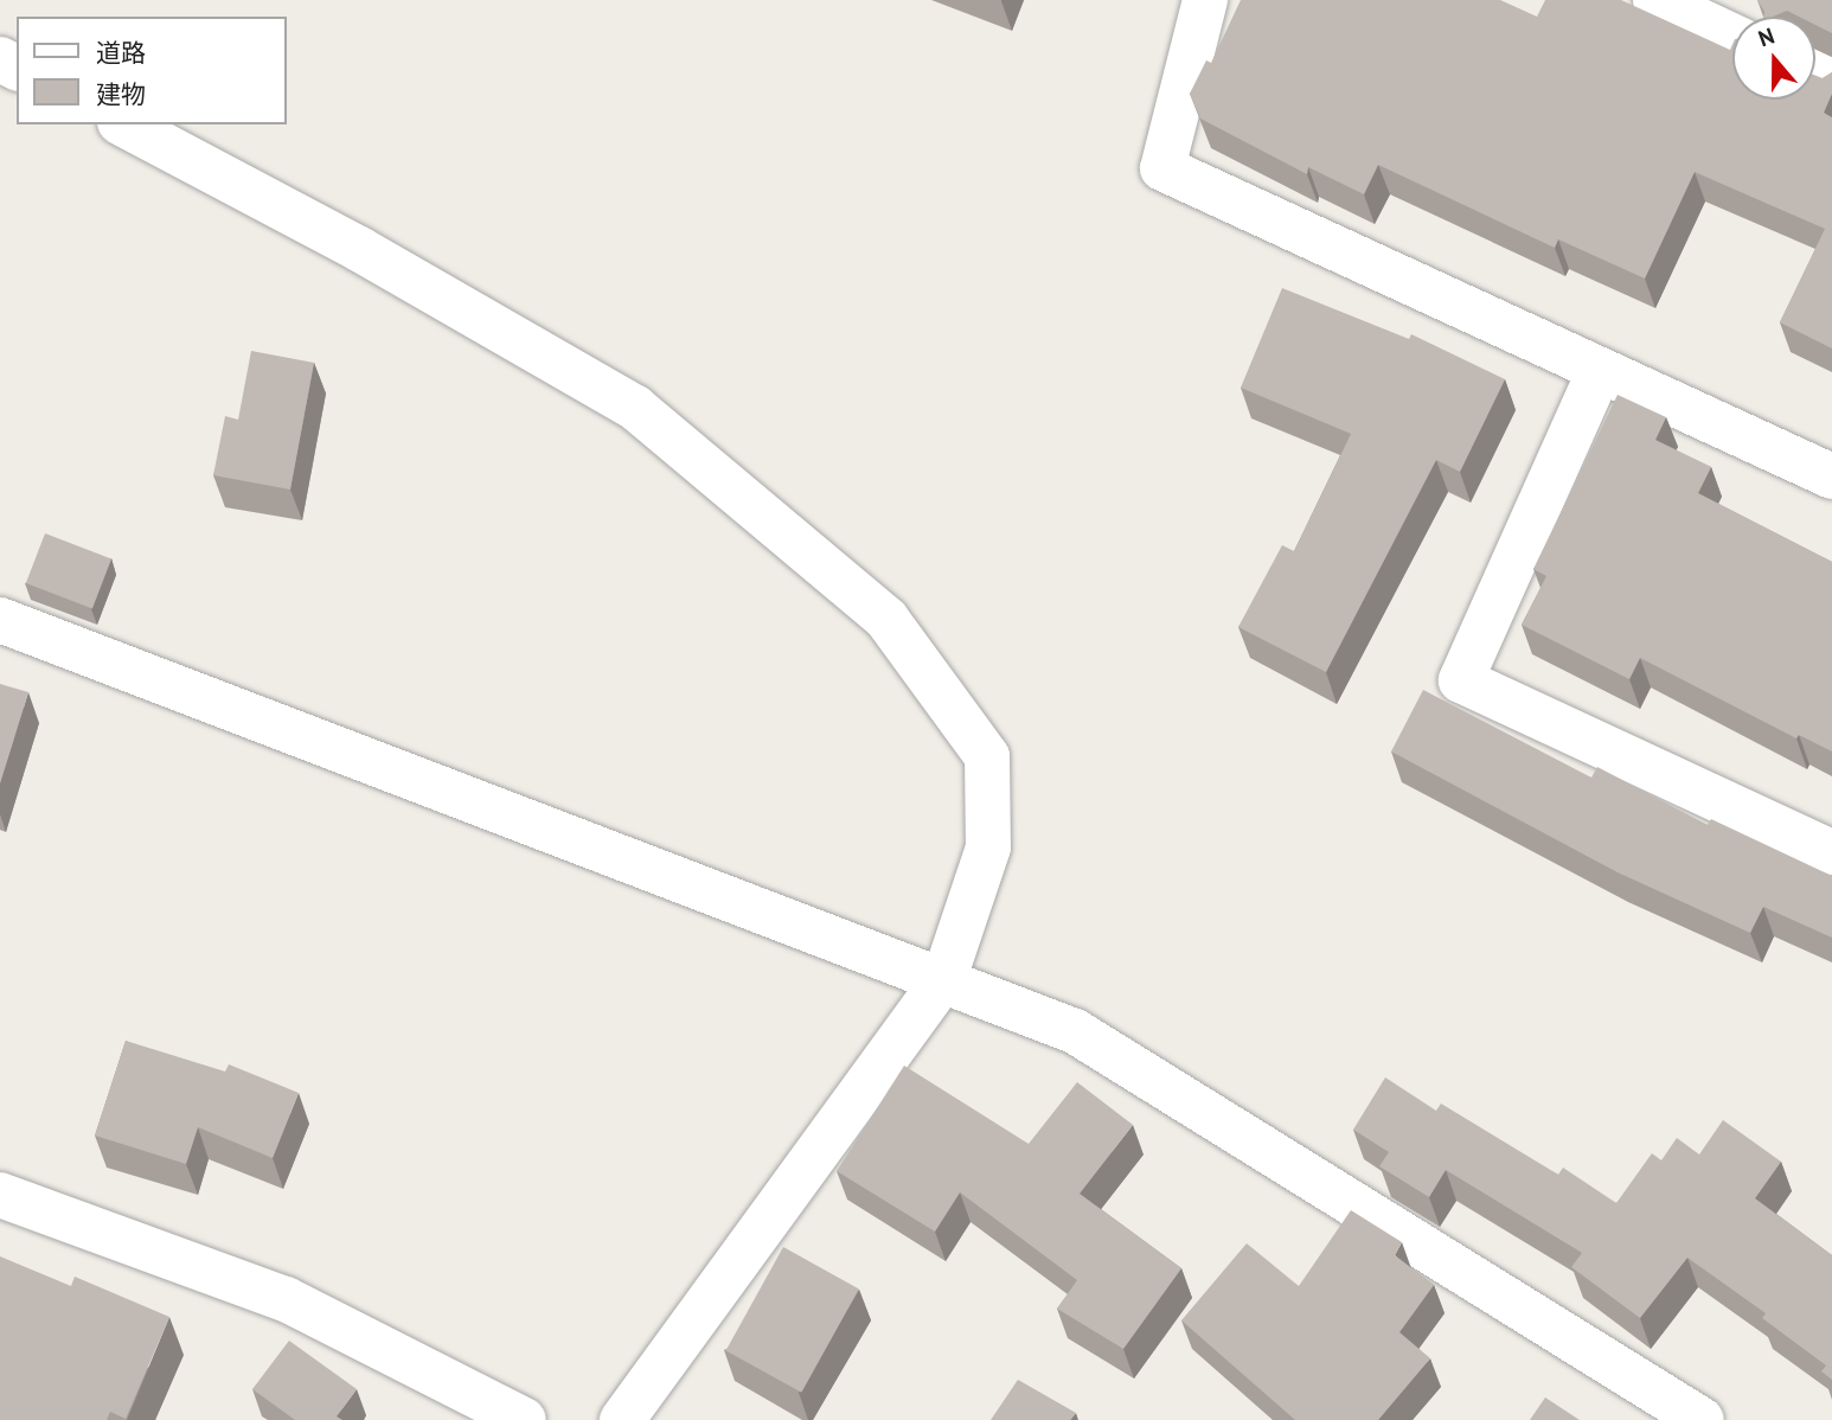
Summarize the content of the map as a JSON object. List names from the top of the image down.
{
  "legend": ["道路", "建物"],
  "north": "top"
}
